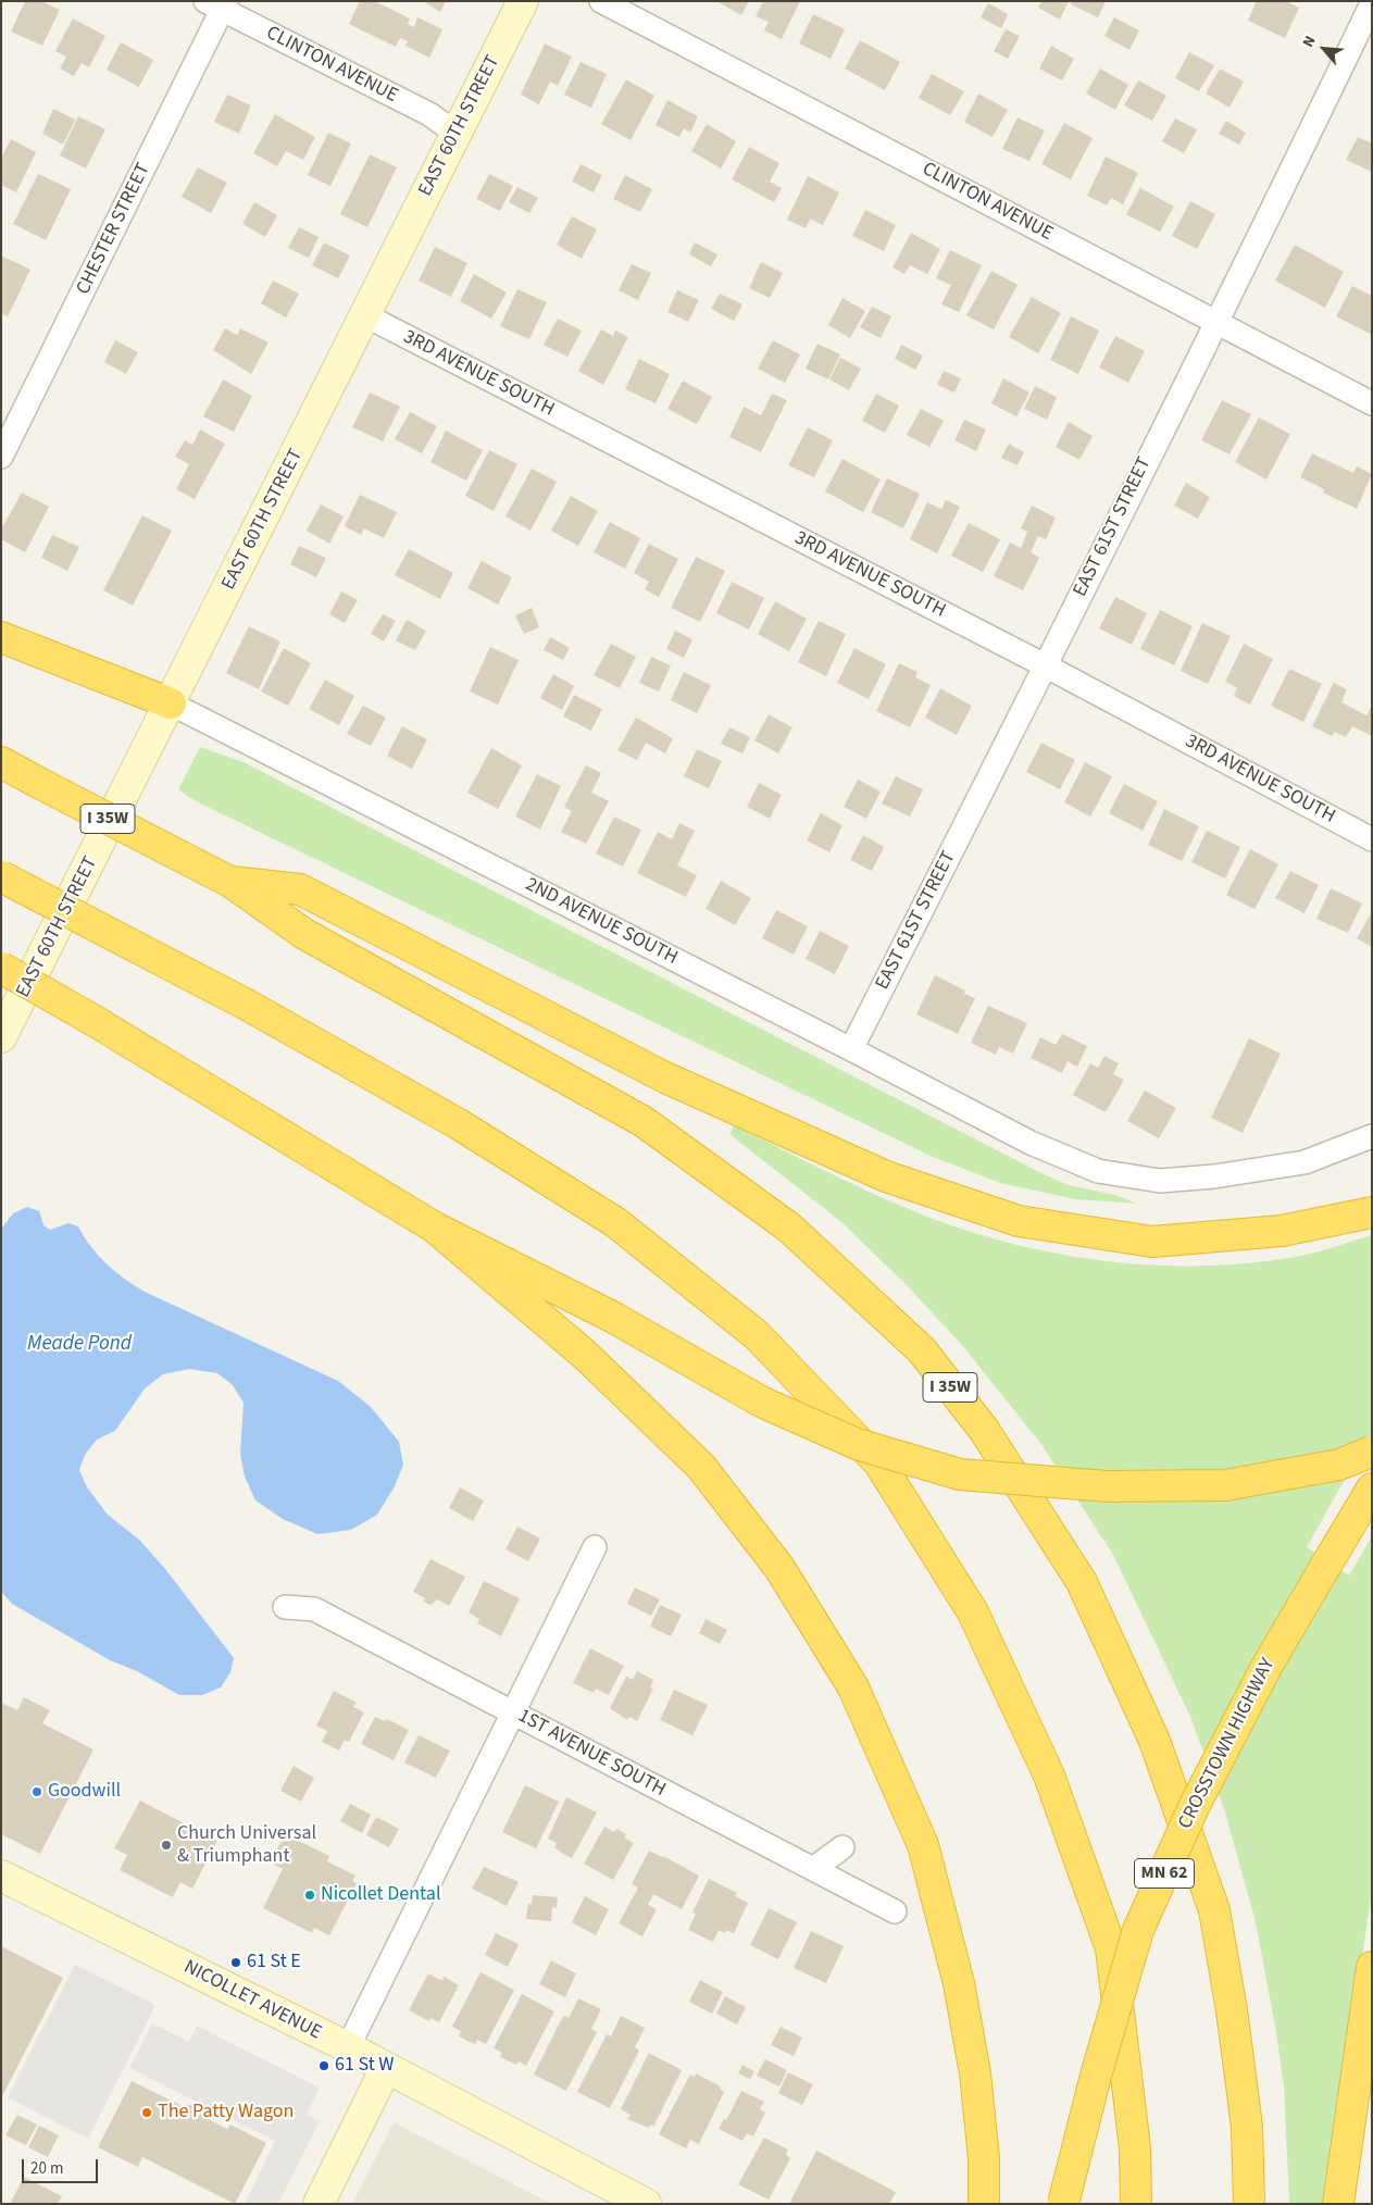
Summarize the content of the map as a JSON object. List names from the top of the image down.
{
  "streets": {
    "highway": ["I 35W", "CROSSTOWN HIGHWAY", "MN 62"],
    "street": [
      "CLINTON AVENUE",
      "EAST 60TH STREET",
      "CHESTER STREET",
      "3RD AVENUE SOUTH",
      "EAST 61ST STREET",
      "2ND AVENUE SOUTH",
      "1ST AVENUE SOUTH",
      "NICOLLET AVENUE"
    ]
  },
  "crossings": [
    ["CLINTON AVENUE", "EAST 60TH STREET"],
    ["CLINTON AVENUE", "CHESTER STREET"],
    ["CLINTON AVENUE", "EAST 61ST STREET"],
    ["EAST 60TH STREET", "3RD AVENUE SOUTH"],
    ["EAST 60TH STREET", "2ND AVENUE SOUTH"],
    ["3RD AVENUE SOUTH", "EAST 61ST STREET"],
    ["EAST 61ST STREET", "2ND AVENUE SOUTH"]
  ],
  "water": ["Meade Pond"],
  "places": [
    "Goodwill",
    "Church Universal & Triumphant",
    "Nicollet Dental",
    "61 St E",
    "61 St W",
    "The Patty Wagon"
  ],
  "scale_bar": "20 m",
  "north": "top left"
}
